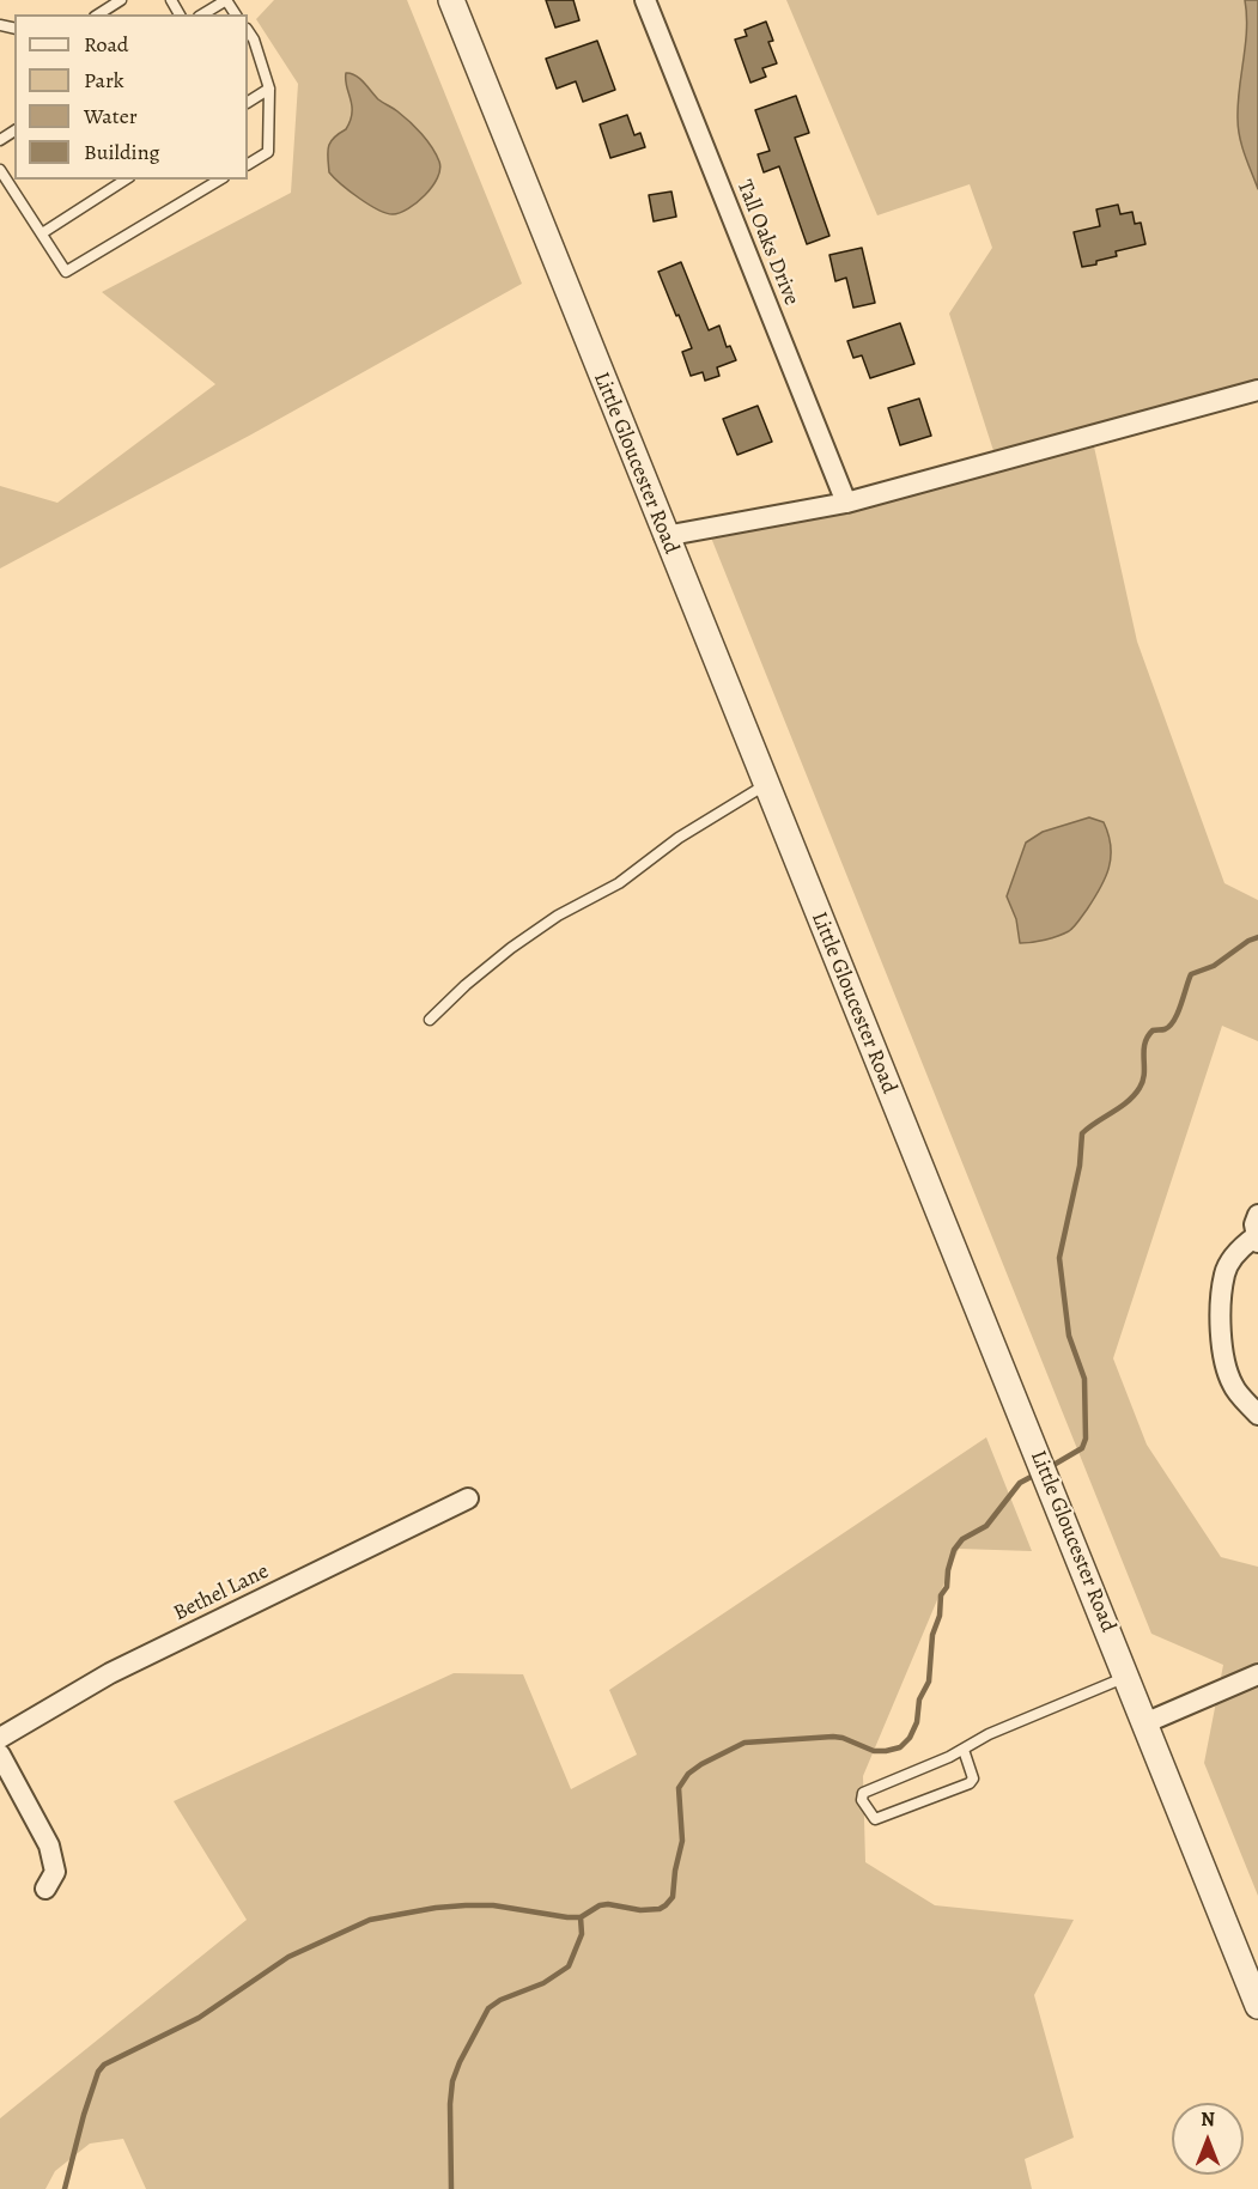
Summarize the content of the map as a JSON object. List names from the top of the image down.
{
  "streets": {
    "street": ["Tall Oaks Drive", "Little Gloucester Road", "Bethel Lane"]
  },
  "legend": [
    "Road",
    "Park",
    "Water",
    "Building"
  ],
  "north": "top"
}
